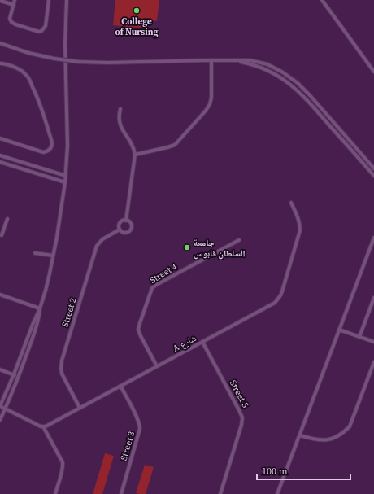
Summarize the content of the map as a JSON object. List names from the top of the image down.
{
  "streets": {
    "lane": [
      "Street 4",
      "Street 2",
      "A شارع",
      "Street 5",
      "Street 3"
    ]
  },
  "crossings": [
    ["Street 4", "A شارع"],
    ["Street 2", "A شارع"],
    ["A شارع", "Street 5"],
    ["A شارع", "Street 3"]
  ],
  "places": ["College of Nursing", "جامعة السلطان قابوس"],
  "scale_bar": "100 m"
}
